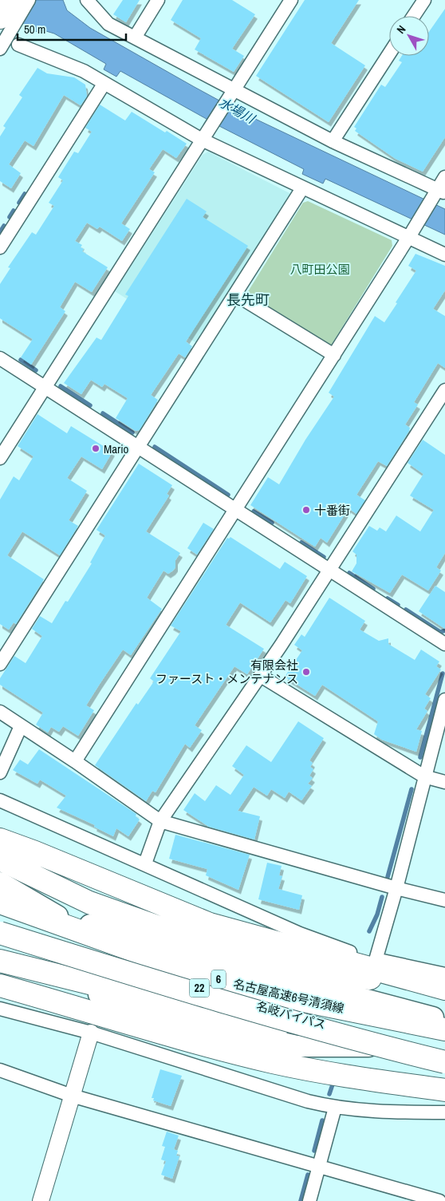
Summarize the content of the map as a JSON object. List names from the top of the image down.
{
  "streets": {
    "highway": [
      "6",
      "22",
      "名古屋高速6号清須線",
      "名岐バイパス"
    ]
  },
  "crossings": [
    ["22", "名岐バイパス"]
  ],
  "districts": ["長先町"],
  "water": ["水場川"],
  "parks": ["八町田公園"],
  "places": ["Mario", "十番街", "有限会社 ファースト・メンテナンス"],
  "scale_bar": "50 m",
  "north": "top left"
}
